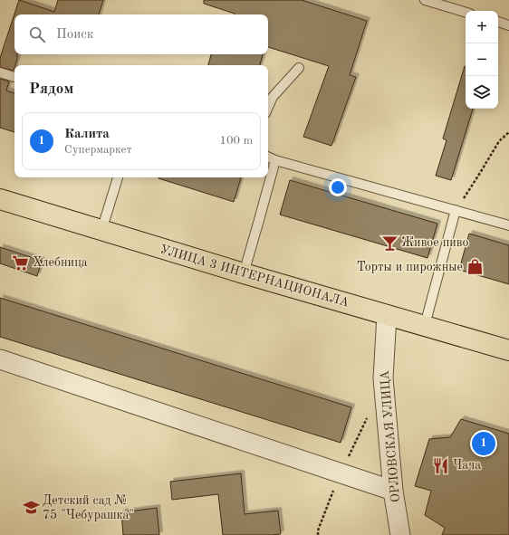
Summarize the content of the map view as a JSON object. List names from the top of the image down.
{
  "streets": {
    "main road": ["УЛИЦА 3 ИНТЕРНАЦИОНАЛА"],
    "street": ["ОРЛОВСКАЯ УЛИЦА"]
  },
  "crossings": [
    ["УЛИЦА 3 ИНТЕРНАЦИОНАЛА", "ОРЛОВСКАЯ УЛИЦА"]
  ],
  "places": {
    "bar": ["Живое пиво"],
    "supermarket": ["Хлебница"],
    "shop": ["Торты и пирожные"],
    "restaurant": ["Чача"],
    "school or university": ["Детский сад № 75 \"Чебурашка\""]
  },
  "page": {
    "map_buttons": ["+", "−"],
    "search": "Поиск",
    "heading": "Рядом",
    "list": [
      {
        "mark": "1",
        "name": "Калита",
        "note": "Супермаркет",
        "value": "100 m"
      }
    ],
    "pins": "1"
  }
}
